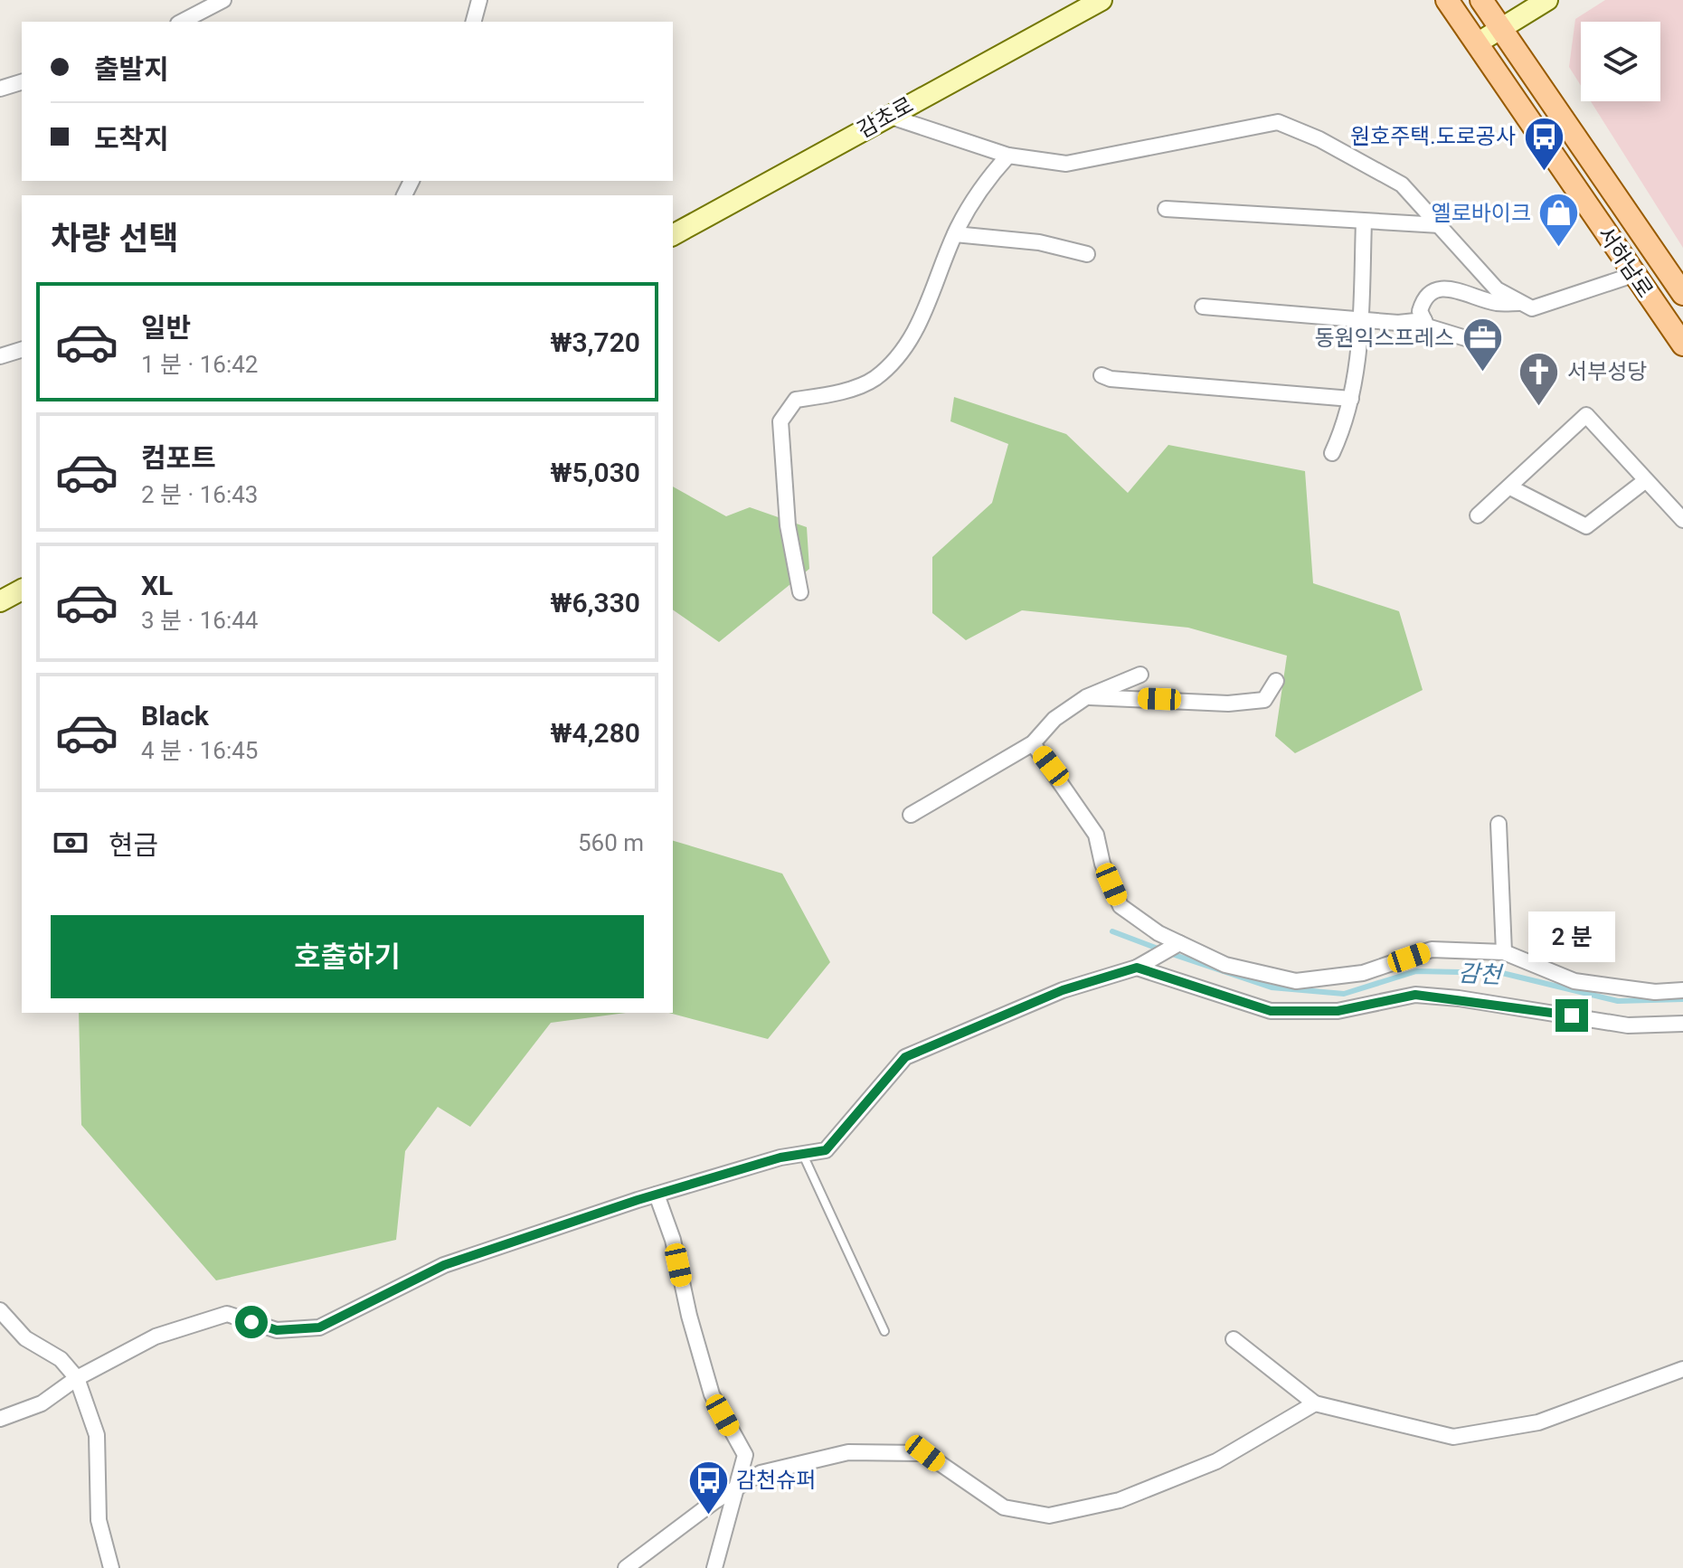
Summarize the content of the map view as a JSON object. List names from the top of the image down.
{
  "streets": {
    "main road": ["감초로", "서하남로"]
  },
  "water": ["감천"],
  "places": {
    "bus stop": ["원호주택.도로공사", "감천슈퍼"],
    "shop": ["옐로바이크"],
    "office": ["동원익스프레스"],
    "church": ["서부성당"]
  },
  "page": {
    "banner": ["출발지", "도착지"],
    "heading": "차량 선택",
    "list": [
      {
        "name": "일반",
        "note": "1 분 · 16:42",
        "value": "₩3,720"
      },
      {
        "name": "컴포트",
        "note": "2 분 · 16:43",
        "value": "₩5,030"
      },
      {
        "name": "XL",
        "note": "3 분 · 16:44",
        "value": "₩6,330"
      },
      {
        "name": "Black",
        "note": "4 분 · 16:45",
        "value": "₩4,280"
      }
    ],
    "pay": ["현금", "560 m"],
    "buttons": "호출하기",
    "bubble": "2 분"
  }
}
